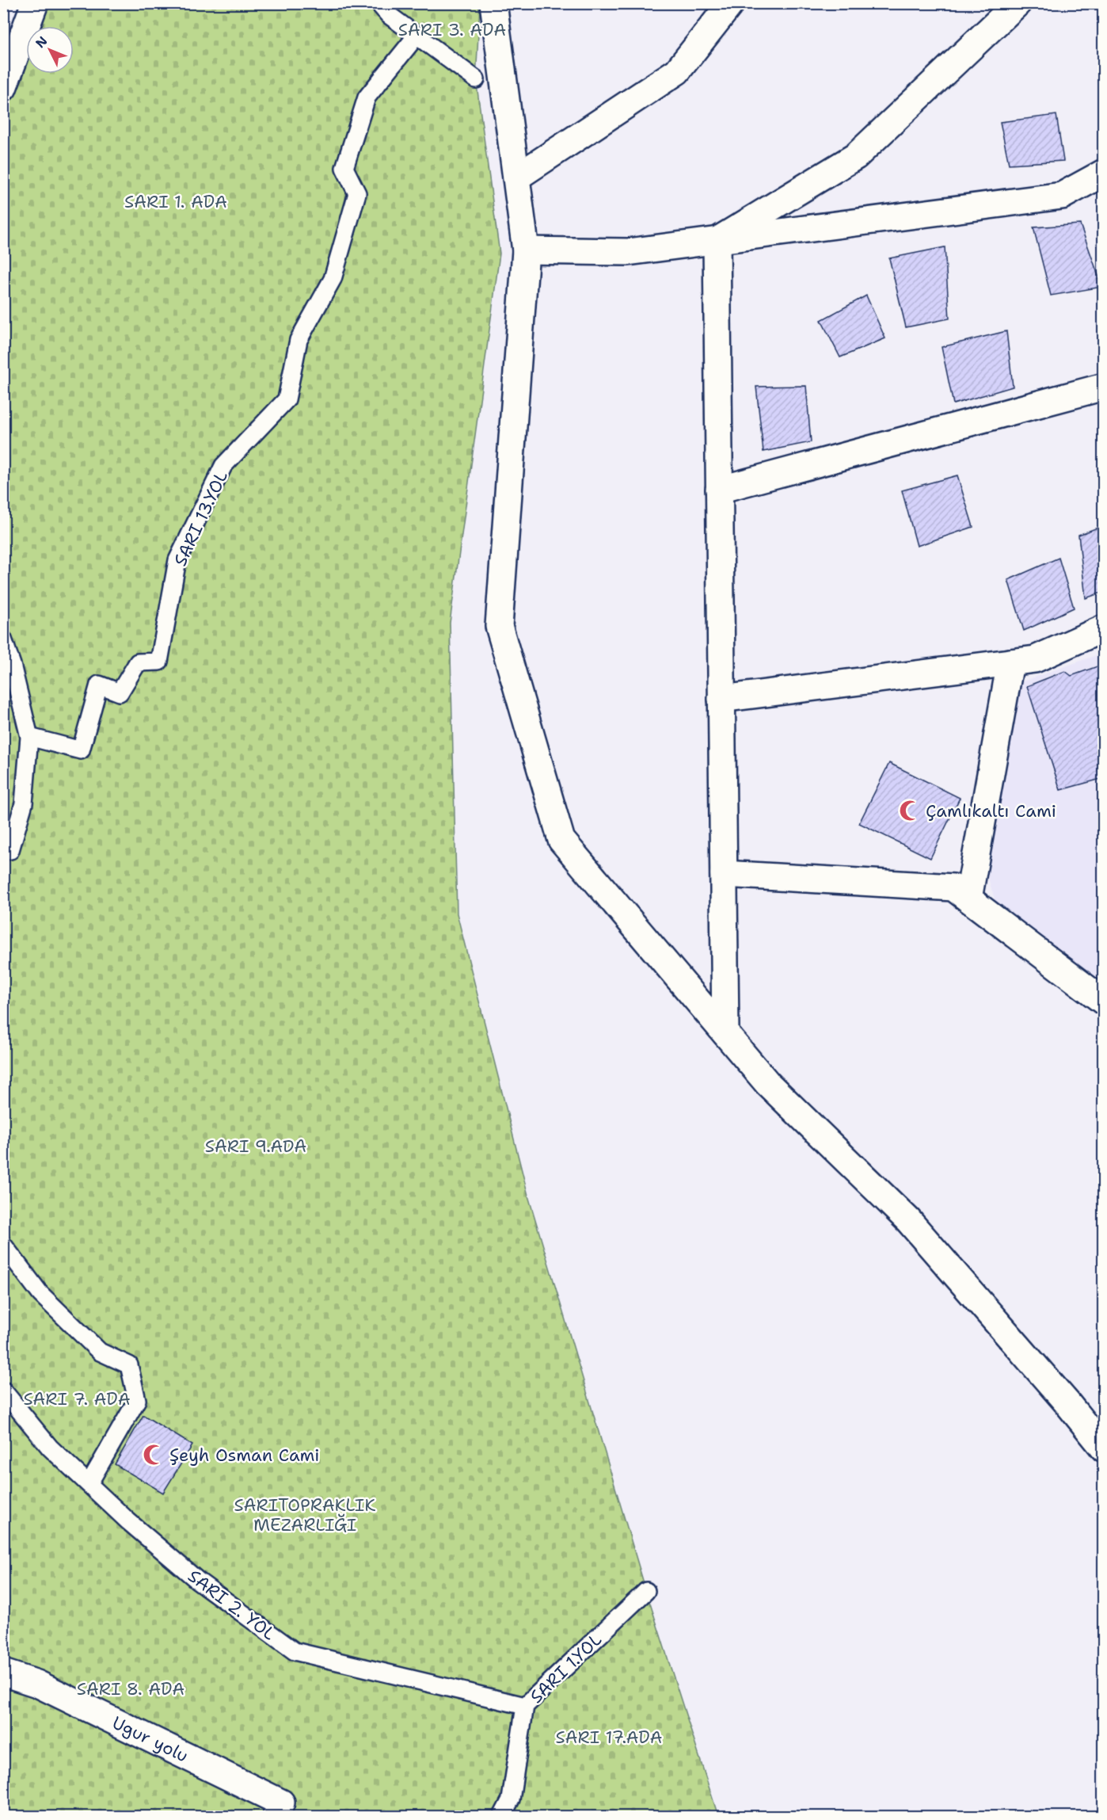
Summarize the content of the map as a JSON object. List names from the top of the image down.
{
  "streets": {
    "street": ["Ugur yolu"],
    "lane": ["SARI 13.YOL", "SARI 2. YOL", "SARI 1.YOL"]
  },
  "crossings": [
    ["SARI 2. YOL", "SARI 1.YOL"]
  ],
  "parks": [
    "SARI 3. ADA",
    "SARI 1. ADA",
    "SARI 9.ADA",
    "SARI 7. ADA",
    "SARITOPRAKLIK MEZARLIĞI",
    "SARI 8. ADA",
    "SARI 17.ADA"
  ],
  "places": {
    "mosque": ["Çamlıkaltı Cami", "Şeyh Osman Cami"]
  },
  "north": "top left"
}
